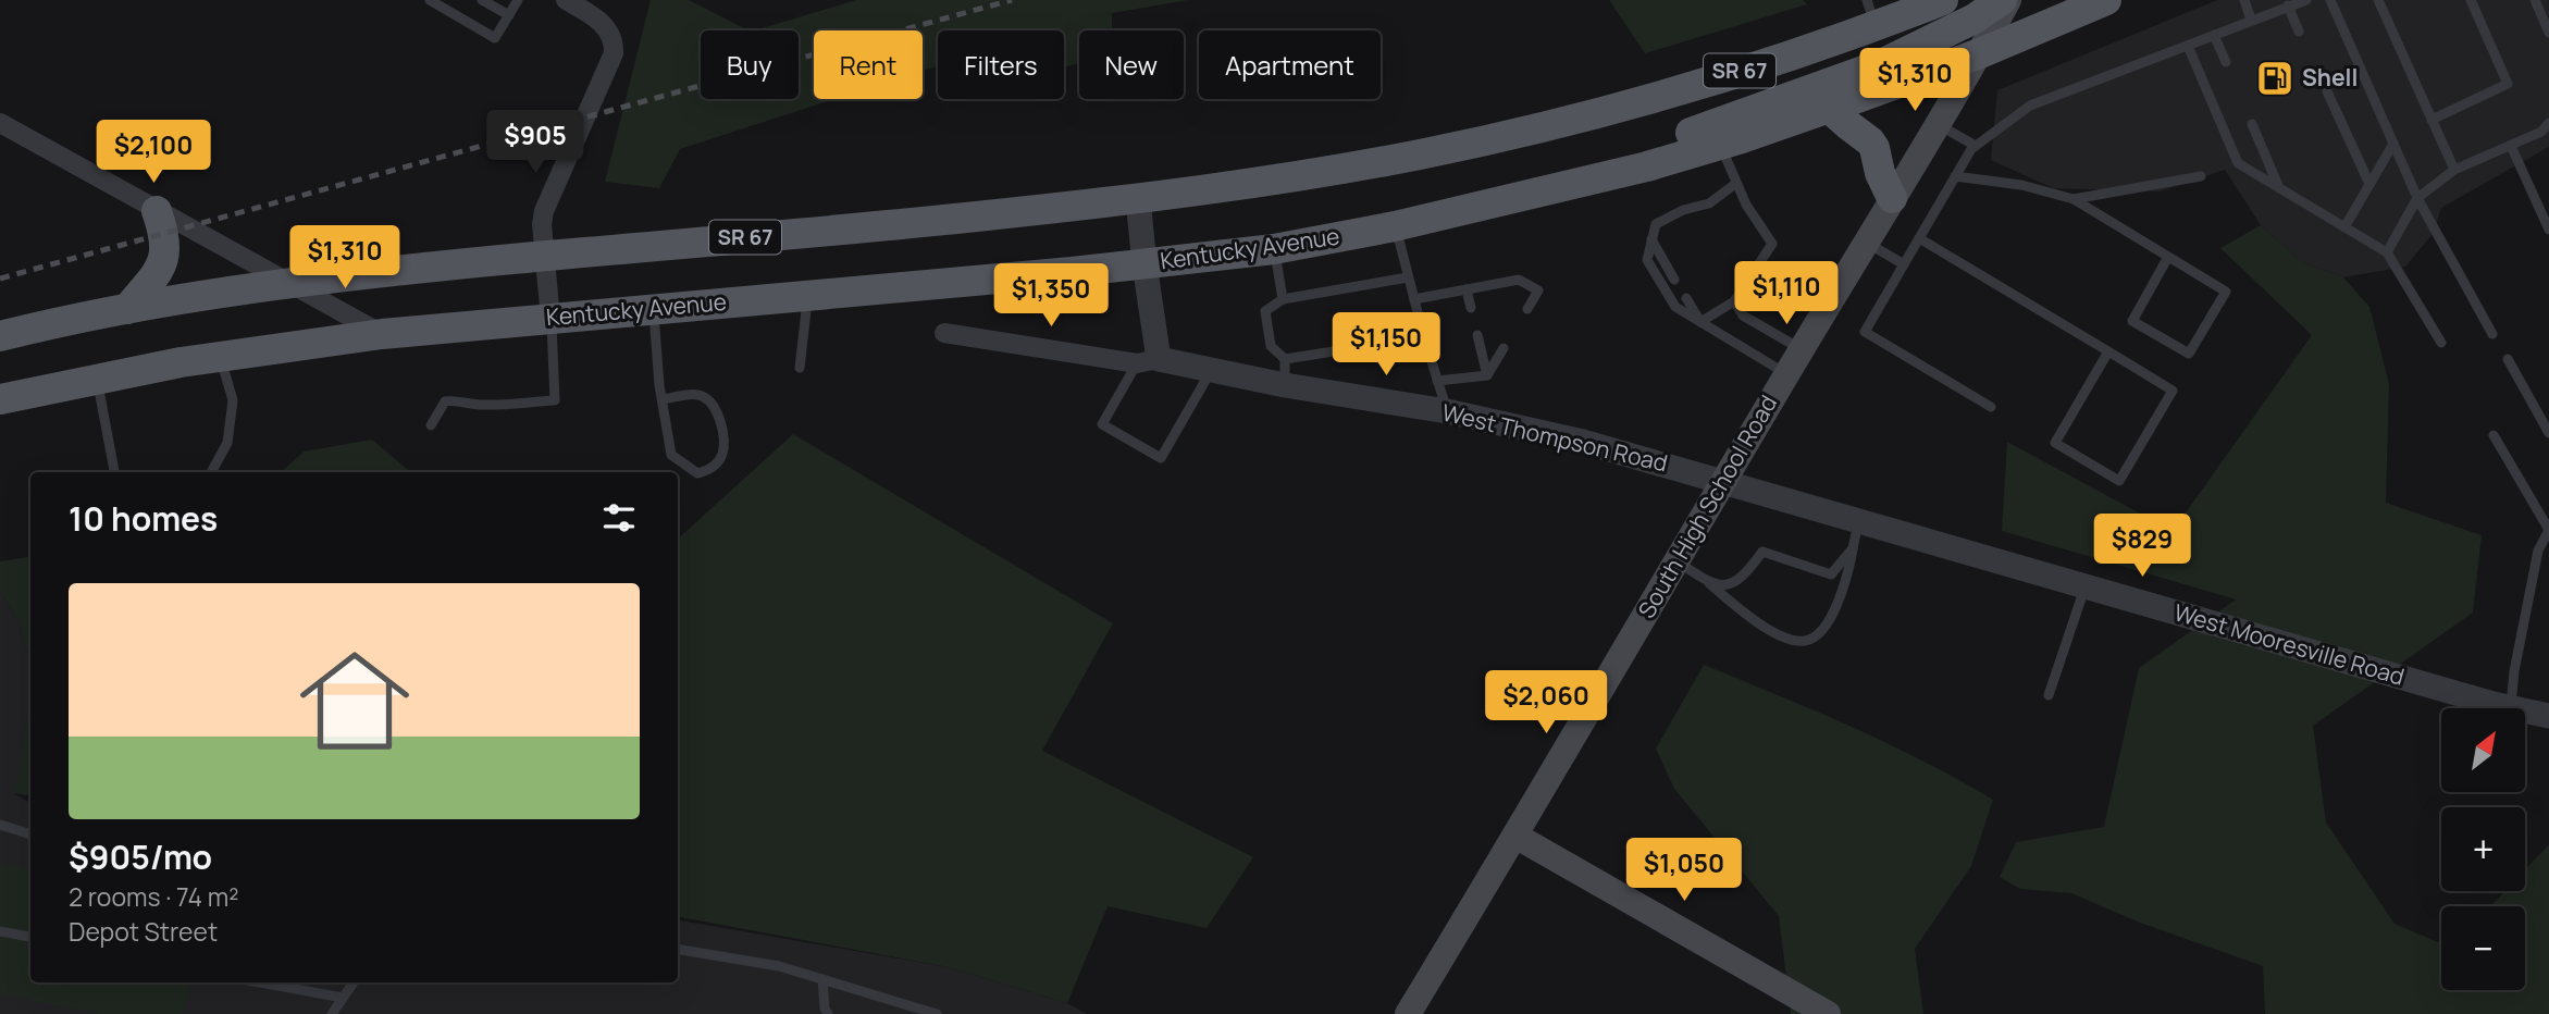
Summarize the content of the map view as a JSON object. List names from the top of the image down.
{
  "streets": {
    "main road": ["SR 67", "Kentucky Avenue", "South High School Road"],
    "street": ["West Thompson Road", "West Mooresville Road"]
  },
  "crossings": [
    ["Kentucky Avenue", "South High School Road"],
    ["West Thompson Road", "South High School Road"],
    ["West Thompson Road", "West Mooresville Road"],
    ["South High School Road", "West Mooresville Road"]
  ],
  "places": {
    "fuel station": ["Shell"]
  },
  "north": "top right",
  "page": {
    "chip": [
      "Buy",
      "Rent",
      "Filters",
      "New",
      "Apartment"
    ],
    "price": [
      "$1,310",
      "$905",
      "$2,100",
      "$1,310",
      "$1,110",
      "$1,350",
      "$1,150",
      "$829",
      "$2,060",
      "$1,050"
    ],
    "heading": "10 homes",
    "list": [
      {
        "name": "$905/mo",
        "note": "2 rooms · 74 m² · Depot Street"
      }
    ],
    "map_buttons": ["+", "−"]
  }
}
